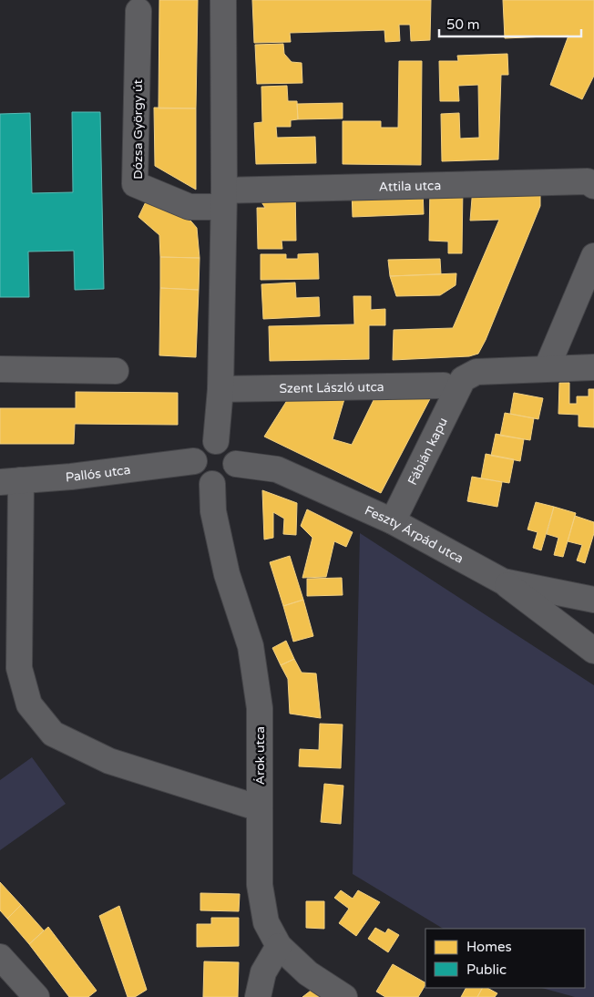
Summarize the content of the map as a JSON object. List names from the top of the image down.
{
  "streets": {
    "street": [
      "Dózsa György út",
      "Attila utca",
      "Szent László utca",
      "Fábián kapu",
      "Pallós utca",
      "Feszty Árpád utca",
      "Árok utca"
    ]
  },
  "crossings": [
    ["Dózsa György út", "Attila utca"],
    ["Szent László utca", "Fábián kapu"],
    ["Fábián kapu", "Feszty Árpád utca"],
    ["Pallós utca", "Feszty Árpád utca"],
    ["Pallós utca", "Árok utca"],
    ["Feszty Árpád utca", "Árok utca"]
  ],
  "legend": ["Homes", "Public"],
  "scale_bar": "50 m"
}
